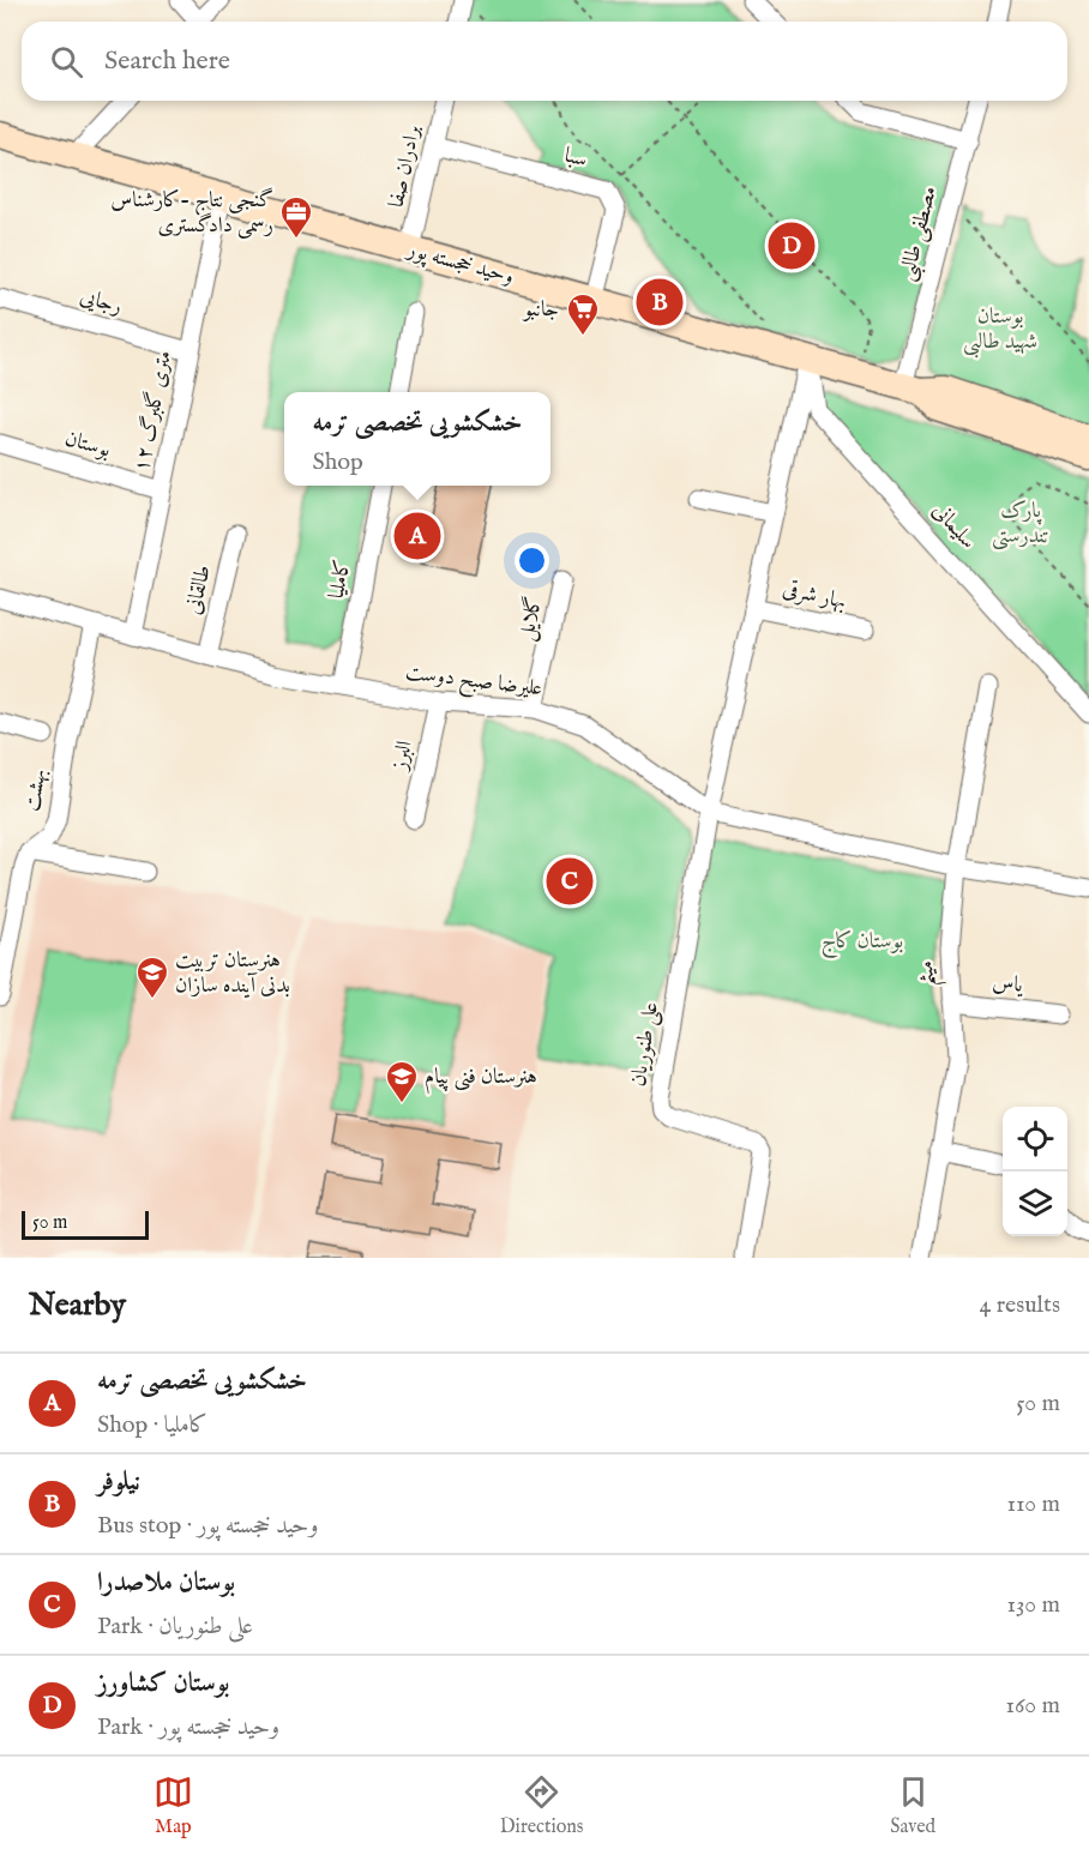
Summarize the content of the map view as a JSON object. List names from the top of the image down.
{
  "streets": {
    "main road": ["وحید خجسته پور"],
    "street": [
      "سبا",
      "برادران صفا",
      "مصطفی طالبی",
      "رجایی",
      "۱۲ متری گلبرگ",
      "بوستان",
      "سلیمانی",
      "کاملیا",
      "طالقانی",
      "بهار شرقی",
      "گلایل",
      "علیرضا صبح دوست",
      "البرز",
      "بهشت",
      "میثم",
      "یاس",
      "علی طنوریان"
    ]
  },
  "crossings": [
    ["سبا", "برادران صفا"],
    ["برادران صفا", "وحید خجسته پور"],
    ["مصطفی طالبی", "وحید خجسته پور"],
    ["وحید خجسته پور", "۱۲ متری گلبرگ"],
    ["وحید خجسته پور", "سلیمانی"],
    ["وحید خجسته پور", "علی طنوریان"],
    ["رجایی", "۱۲ متری گلبرگ"],
    ["۱۲ متری گلبرگ", "بوستان"],
    ["۱۲ متری گلبرگ", "علیرضا صبح دوست"],
    ["سلیمانی", "علی طنوریان"],
    ["کاملیا", "علیرضا صبح دوست"],
    ["طالقانی", "علیرضا صبح دوست"],
    ["بهار شرقی", "علی طنوریان"],
    ["گلایل", "علیرضا صبح دوست"],
    ["علیرضا صبح دوست", "البرز"],
    ["علیرضا صبح دوست", "بهشت"],
    ["علیرضا صبح دوست", "میثم"],
    ["علیرضا صبح دوست", "علی طنوریان"],
    ["میثم", "یاس"]
  ],
  "parks": ["بوستان شهید طالبی", "پارک تندرستی", "بوستان کاج"],
  "places": {
    "office": ["گنجی نتاج -کارشناس رسمی دادگستری"],
    "supermarket": ["جانبو"],
    "school or university": ["هنرستان تربیت بدنی آینده سازان", "هنرستان فنی پیام"]
  },
  "scale_bar": "50 m",
  "page": {
    "search": "Search here",
    "pins": [
      "D",
      "B",
      "A",
      "C"
    ],
    "popup": ["خشکشویی تخصصی ترمه", "Shop"],
    "scale": "50 m",
    "heading": ["Nearby", "4 results"],
    "list": [
      {
        "mark": "A",
        "name": "خشکشویی تخصصی ترمه",
        "note": "Shop · کاملیا",
        "value": "50 m"
      },
      {
        "mark": "B",
        "name": "نیلوفر",
        "note": "Bus stop · وحید خجسته پور",
        "value": "110 m"
      },
      {
        "mark": "C",
        "name": "بوستان ملاصدرا",
        "note": "Park · علی طنوریان",
        "value": "130 m"
      },
      {
        "mark": "D",
        "name": "بوستان کشاورز",
        "note": "Park · وحید خجسته پور",
        "value": "160 m"
      }
    ],
    "nav": ["Map", "Directions", "Saved"]
  }
}
